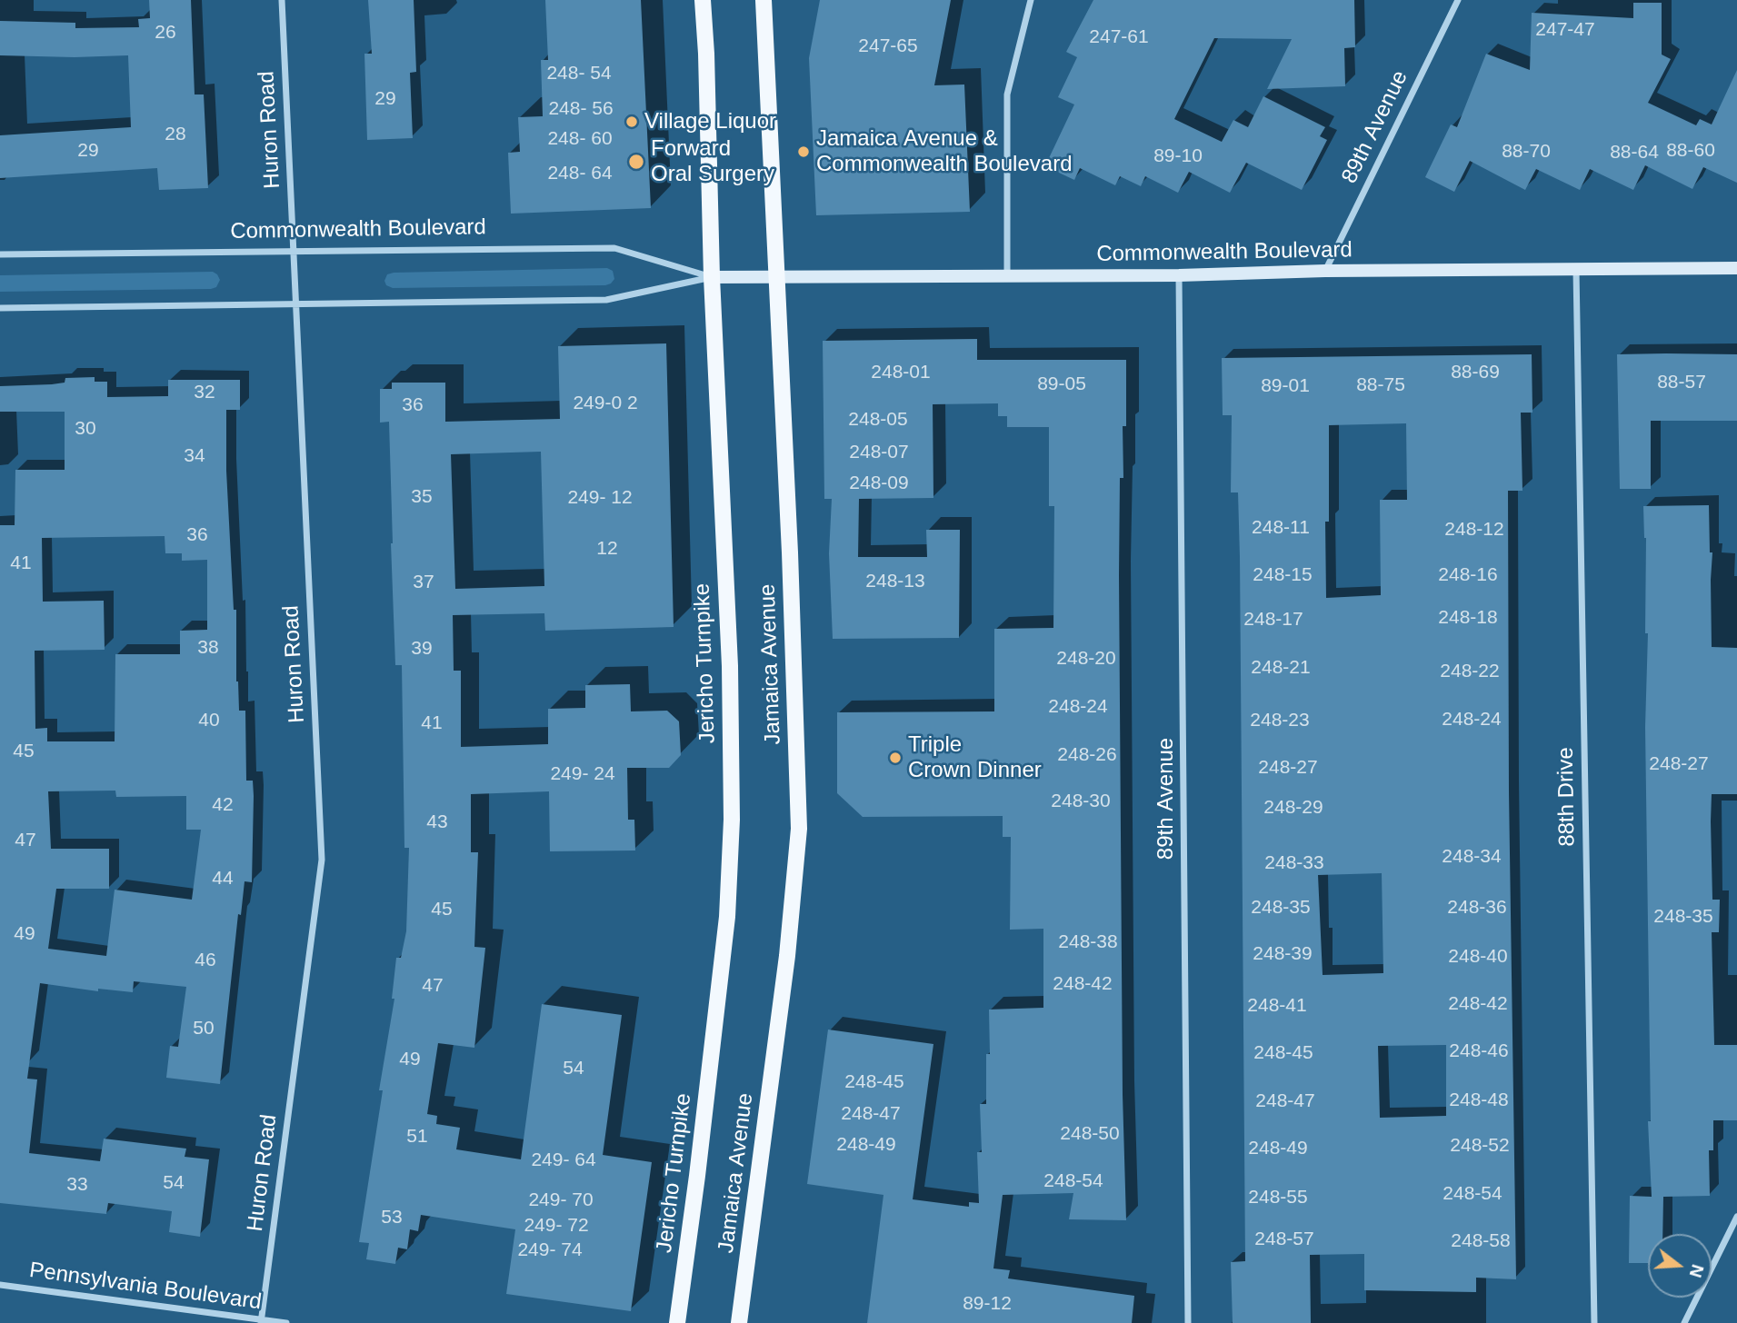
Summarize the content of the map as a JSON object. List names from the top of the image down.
{
  "streets": {
    "main road": ["Jericho Turnpike", "Jamaica Avenue"],
    "street": [
      "89th Avenue",
      "Huron Road",
      "Commonwealth Boulevard",
      "88th Drive",
      "Pennsylvania Boulevard"
    ]
  },
  "crossings": [
    ["89th Avenue", "Commonwealth Boulevard"],
    ["Huron Road", "Commonwealth Boulevard"],
    ["Huron Road", "Pennsylvania Boulevard"],
    ["Commonwealth Boulevard", "Jericho Turnpike"],
    ["Commonwealth Boulevard", "Jamaica Avenue"],
    ["Commonwealth Boulevard", "88th Drive"]
  ],
  "places": [
    "Village Liquor",
    "Jamaica Avenue & Commonwealth Boulevard",
    "Forward Oral Surgery",
    "Triple Crown Dinner"
  ],
  "house_numbers": [
    "247-47",
    "26",
    "247-61",
    "247-65",
    "248- 54",
    "29",
    "248- 56",
    "28",
    "248- 60",
    "29",
    "88-60",
    "88-70",
    "88-64",
    "89-10",
    "248- 64",
    "248-01",
    "88-69",
    "88-57",
    "89-05",
    "88-75",
    "89-01",
    "32",
    "249-0 2",
    "36",
    "248-05",
    "30",
    "248-07",
    "34",
    "248-09",
    "35",
    "249- 12",
    "248-11",
    "248-12",
    "36",
    "12",
    "41",
    "248-15",
    "248-16",
    "248-13",
    "37",
    "248-18",
    "248-17",
    "38",
    "39",
    "248-20",
    "248-21",
    "248-22",
    "248-24",
    "248-24",
    "40",
    "248-23",
    "41",
    "45",
    "248-26",
    "248-27",
    "248-27",
    "249- 24",
    "248-30",
    "42",
    "248-29",
    "43",
    "47",
    "248-34",
    "248-33",
    "44",
    "248-35",
    "248-36",
    "45",
    "248-35",
    "49",
    "248-38",
    "248-39",
    "248-40",
    "46",
    "248-42",
    "47",
    "248-42",
    "248-41",
    "50",
    "248-46",
    "248-45",
    "49",
    "54",
    "248-45",
    "248-48",
    "248-47",
    "248-47",
    "248-50",
    "51",
    "248-49",
    "248-52",
    "248-49",
    "249- 64",
    "248-54",
    "54",
    "33",
    "248-54",
    "248-55",
    "249- 70",
    "53",
    "249- 72",
    "248-57",
    "248-58",
    "249- 74",
    "89-12"
  ],
  "north": "right"
}
